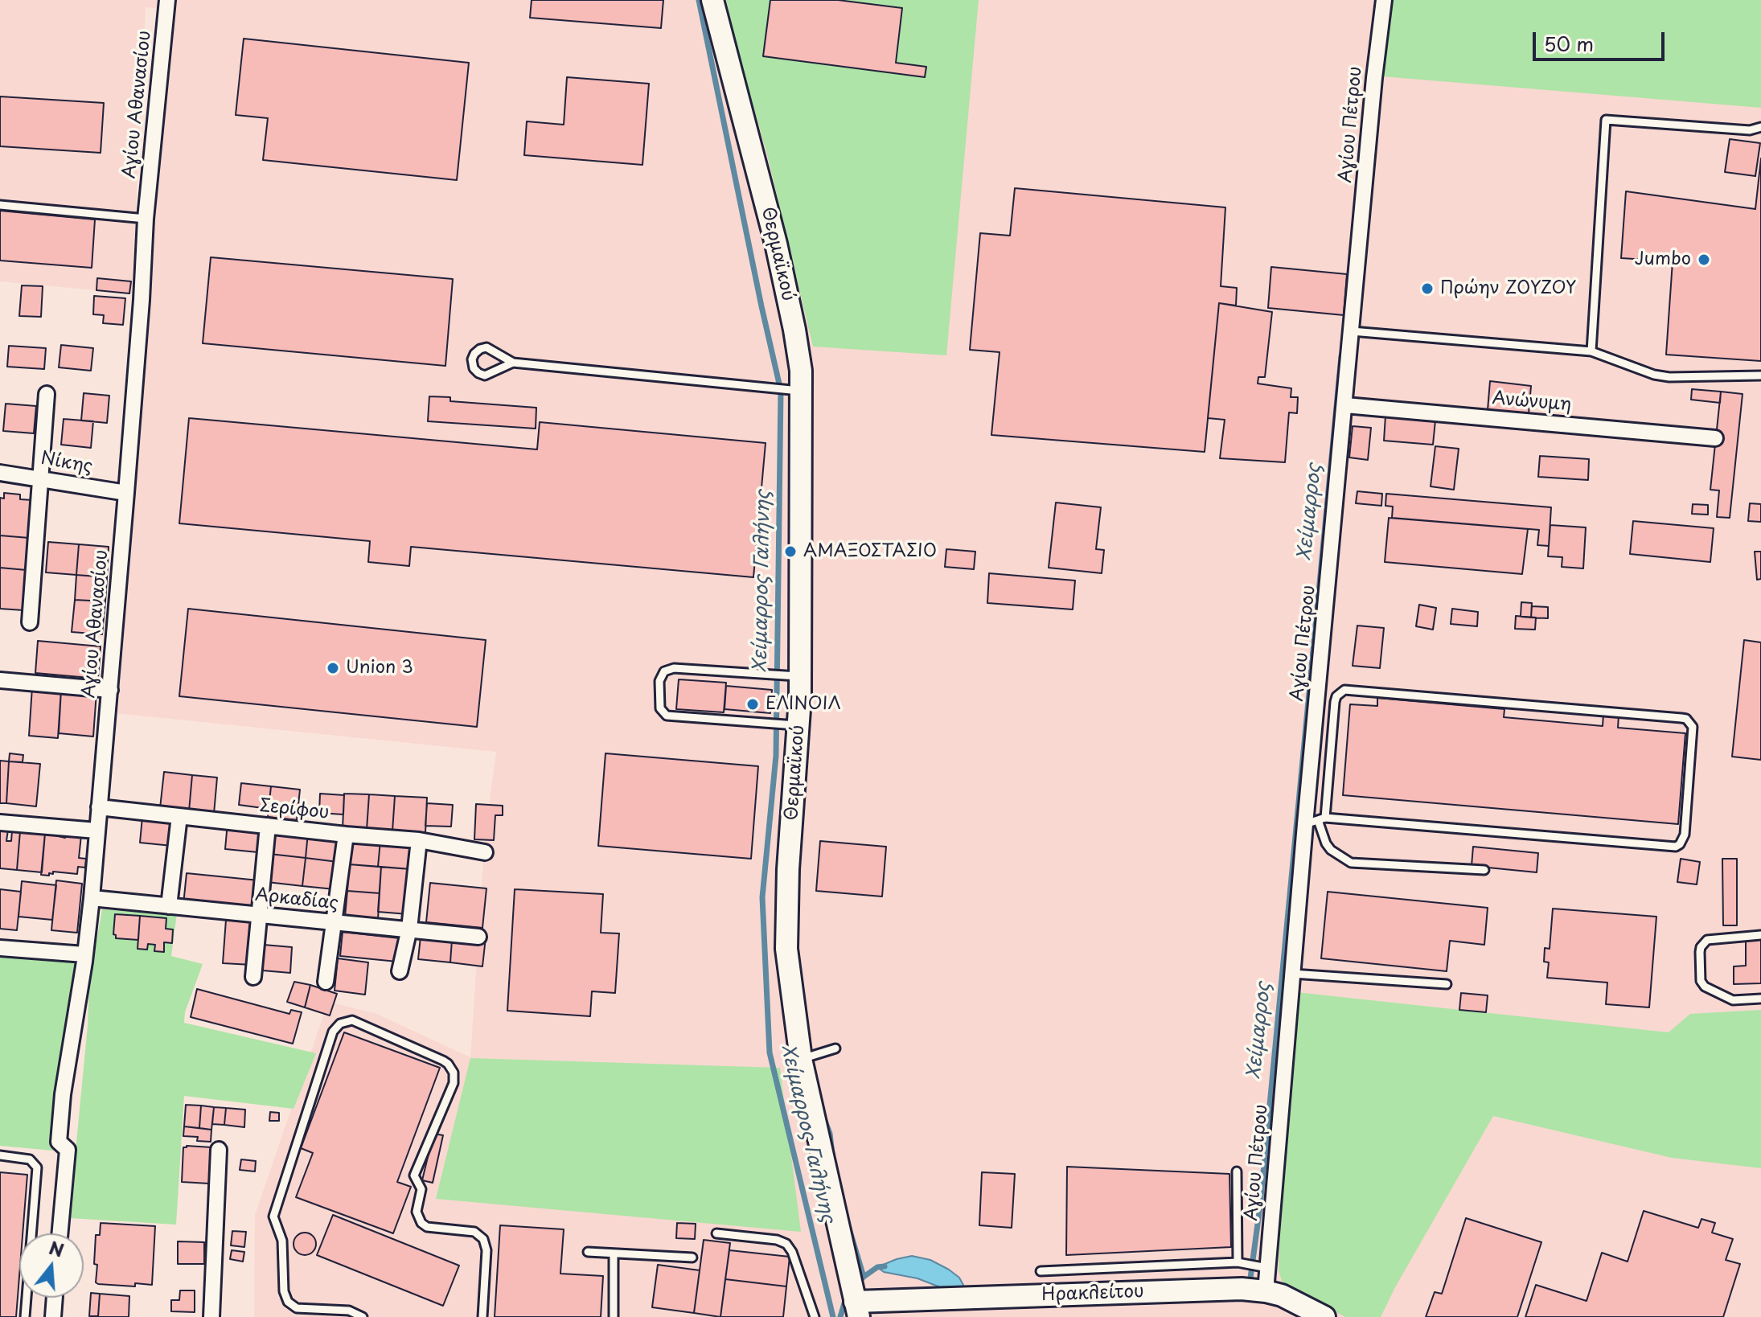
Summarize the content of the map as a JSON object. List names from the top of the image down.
{
  "streets": {
    "street": [
      "Αγίου Αθανασίου",
      "Αγίου Πέτρου",
      "Θερμαϊκού",
      "Ανώνυμη",
      "Νίκης",
      "Σερίφου",
      "Αρκαδίας",
      "Ηρακλείτου"
    ]
  },
  "crossings": [
    ["Αγίου Αθανασίου", "Νίκης"],
    ["Αγίου Αθανασίου", "Σερίφου"],
    ["Αγίου Αθανασίου", "Αρκαδίας"],
    ["Αγίου Πέτρου", "Ανώνυμη"],
    ["Αγίου Πέτρου", "Ηρακλείτου"],
    ["Θερμαϊκού", "Ηρακλείτου"]
  ],
  "water": ["Χείμαρρος", "Χείμαρρος Γαλήνης"],
  "places": [
    "Jumbo",
    "Πρώην ΖΟΥΖΟΥ",
    "ΑΜΑΞΟΣΤΑΣΙΟ",
    "Union 3",
    "ΕΛΙΝΟΙΛ"
  ],
  "scale_bar": "50 m",
  "north": "top"
}
